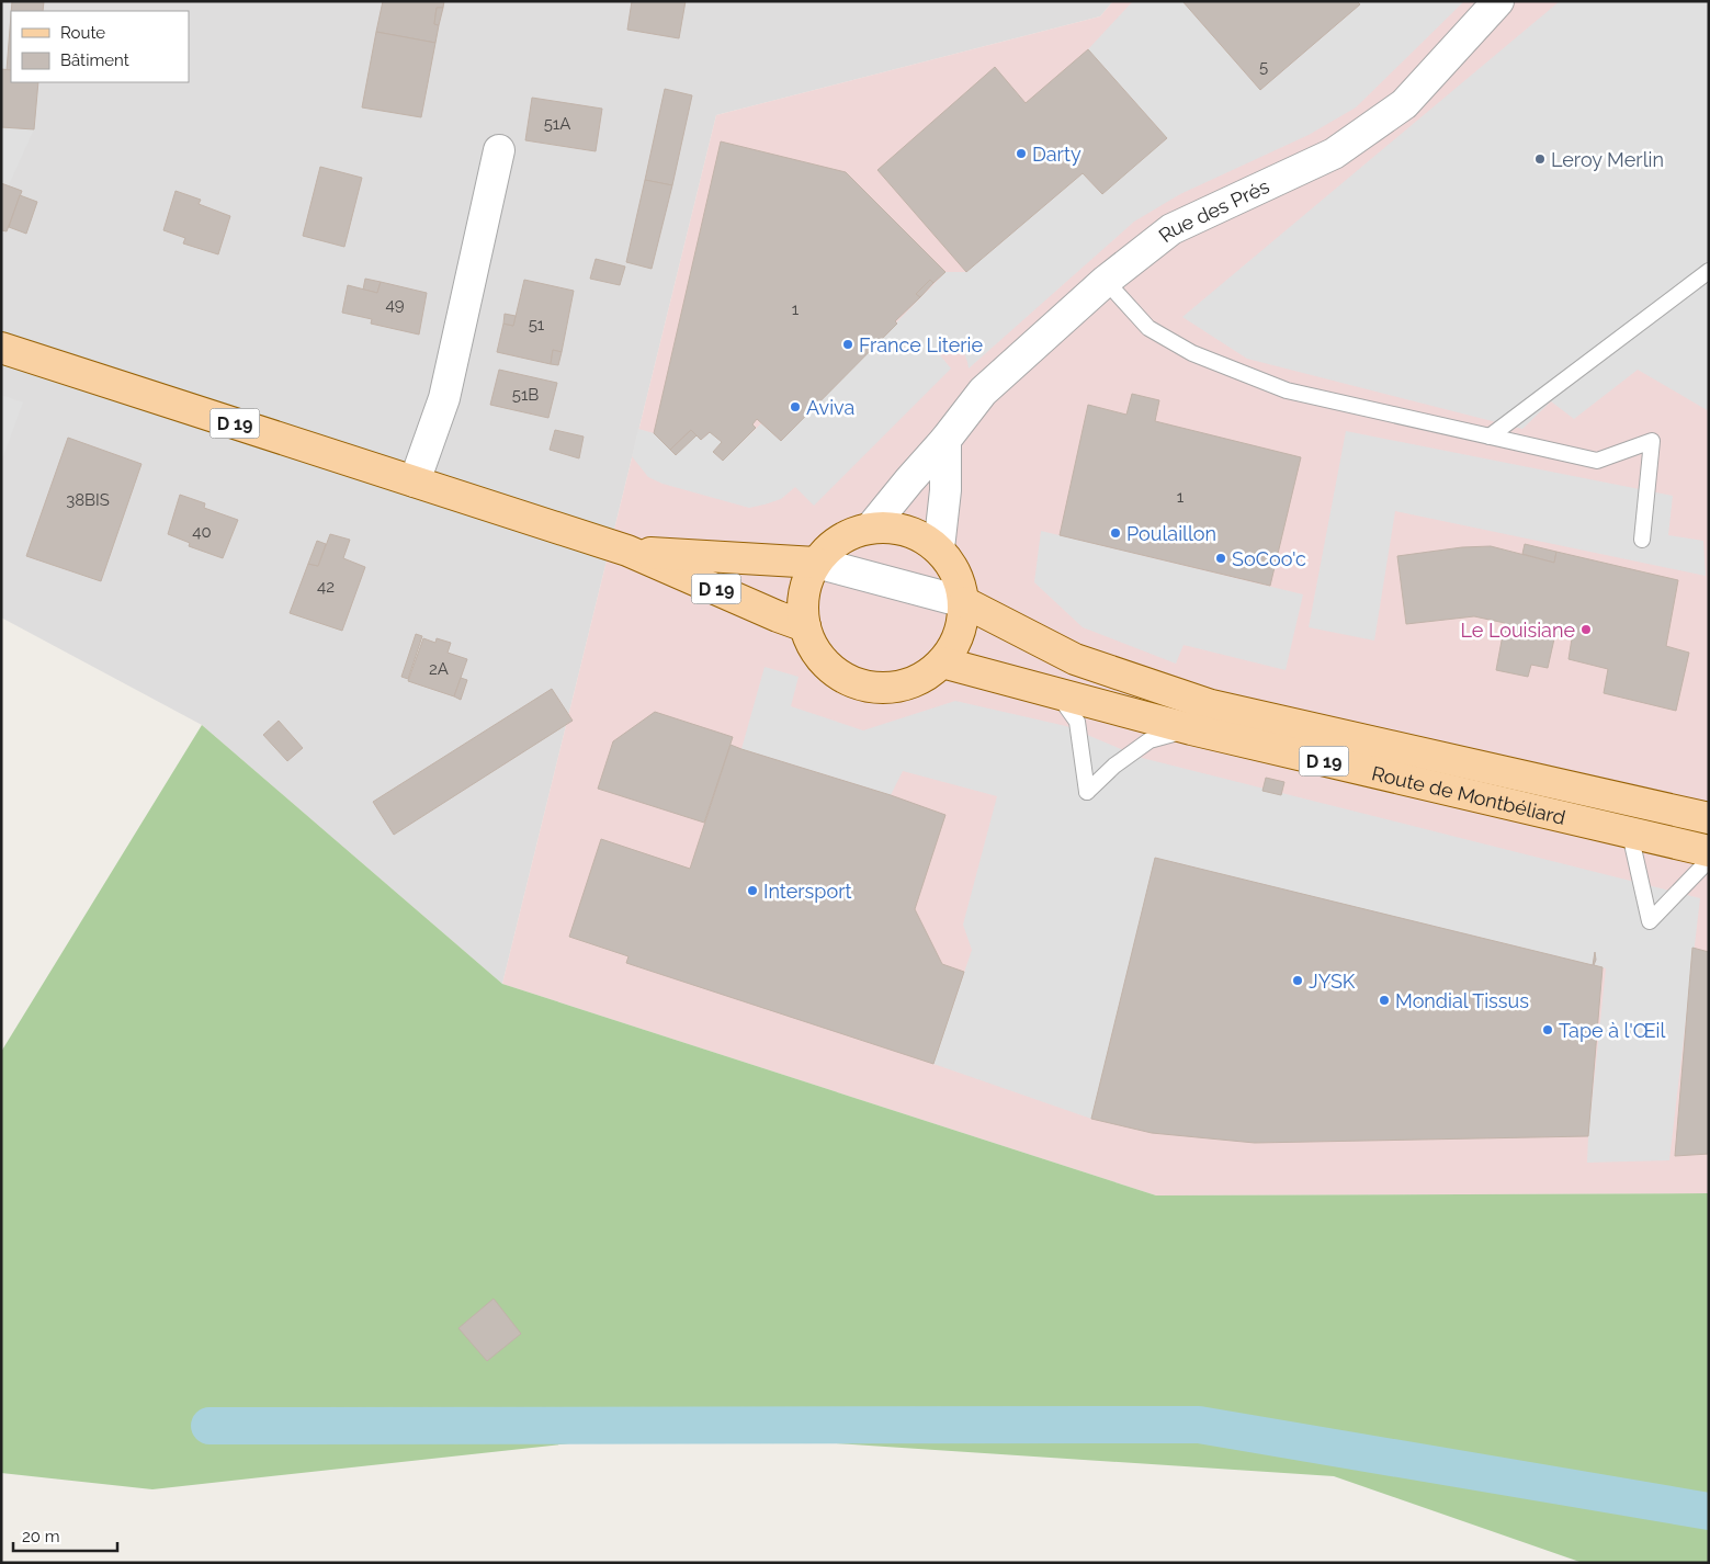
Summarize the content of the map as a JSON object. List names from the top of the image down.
{
  "streets": {
    "main road": ["D 19", "Route de Montbéliard"],
    "street": ["Rue des Prés"]
  },
  "places": [
    "Darty",
    "Leroy Merlin",
    "France Literie",
    "Aviva",
    "Poulaillon",
    "SoCoo'c",
    "Le Louisiane",
    "Intersport",
    "JYSK",
    "Mondial Tissus",
    "Tape à l'Œil"
  ],
  "house_numbers": [
    "5",
    "51A",
    "49",
    "1",
    "51",
    "51B",
    "1",
    "38BIS",
    "40",
    "42",
    "2A"
  ],
  "legend": ["Route", "Bâtiment"],
  "scale_bar": "20 m"
}
